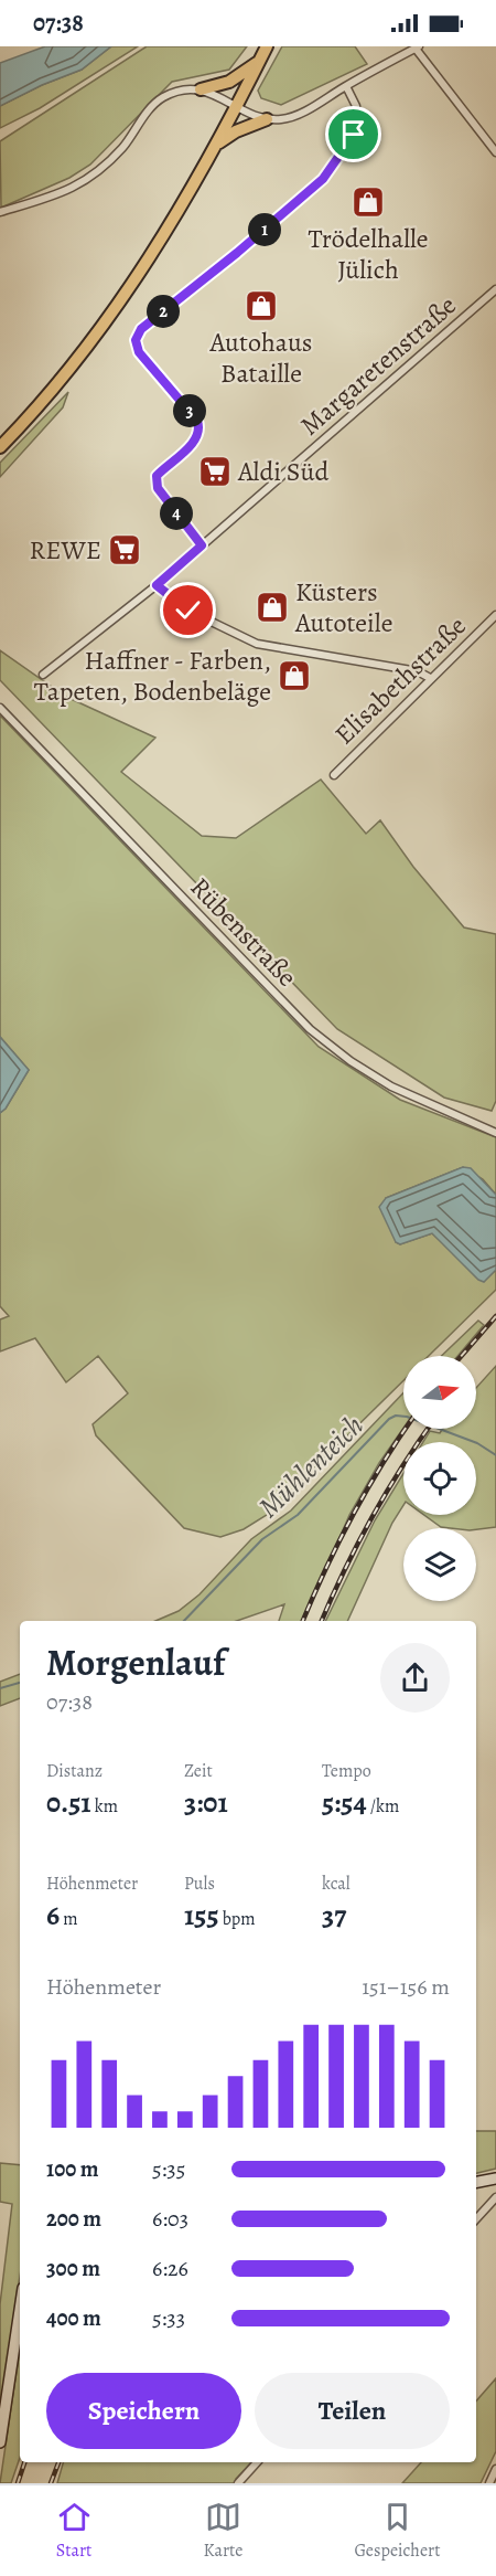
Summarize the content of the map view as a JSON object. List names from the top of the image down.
{
  "streets": {
    "street": ["Margaretenstraße", "Elisabethstraße", "Rübenstraße"]
  },
  "water": ["Mühlenteich"],
  "places": {
    "shop": [
      "Trödelhalle Jülich",
      "Autohaus Bataille",
      "Küsters Autoteile",
      "Haffner - Farben, Tapeten, Bodenbeläge"
    ],
    "supermarket": ["Aldi Süd", "REWE"]
  },
  "north": "right",
  "page": {
    "status": "07:38",
    "pins": [
      "1",
      "2",
      "3",
      "4"
    ],
    "heading": ["Morgenlauf", "07:38"],
    "stats": [
      ["Distanz", "0.51 km"],
      ["Zeit", "3:01"],
      ["Tempo", "5:54 /km"],
      ["Höhenmeter", "6 m"],
      ["Puls", "155 bpm"],
      ["kcal", "37"]
    ],
    "chart": ["Höhenmeter", "151–156 m"],
    "list": [
      {
        "name": "100 m",
        "note": "5:35"
      },
      {
        "name": "200 m",
        "note": "6:03"
      },
      {
        "name": "300 m",
        "note": "6:26"
      },
      {
        "name": "400 m",
        "note": "5:33"
      }
    ],
    "buttons": ["Speichern", "Teilen"],
    "tabs": ["Start", "Karte", "Gespeichert"]
  }
}
